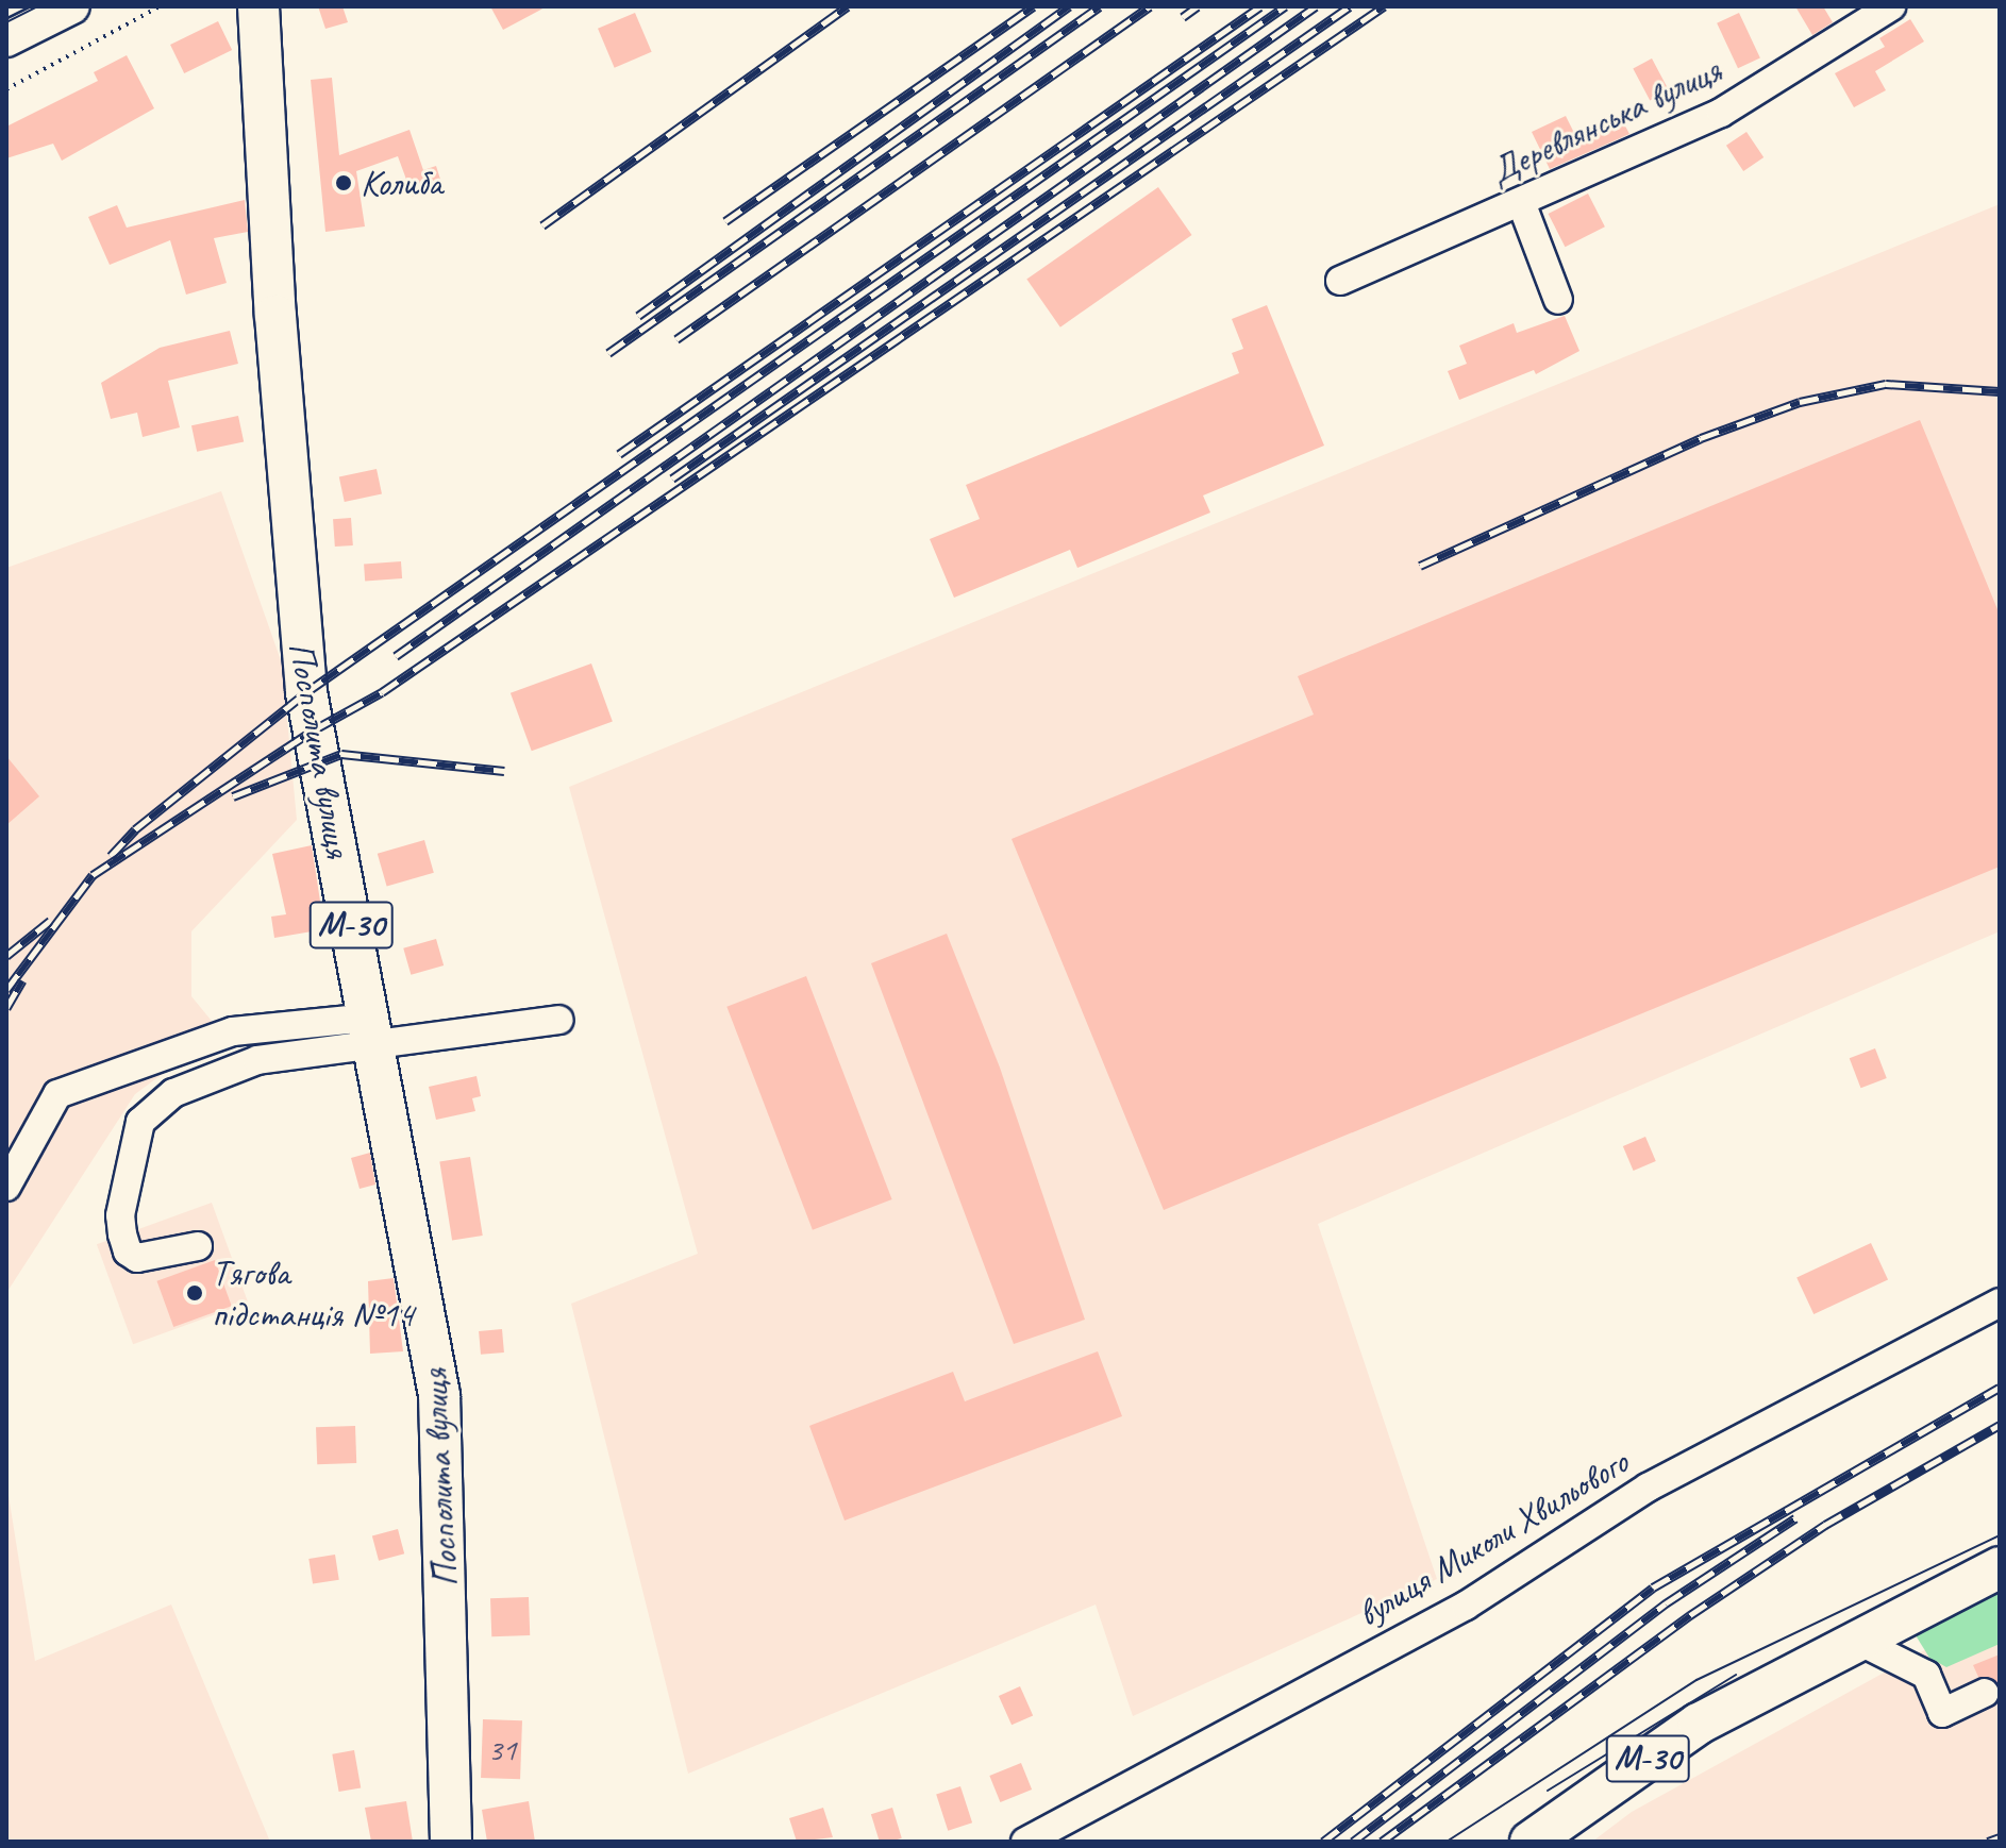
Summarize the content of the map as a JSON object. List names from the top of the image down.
{
  "streets": {
    "highway": ["Посполита вулиця", "М-30"],
    "street": ["Деревлянська вулиця", "вулиця Миколи Хвильового"]
  },
  "places": ["Колиба", "Тягова пiдстанцiя №14"],
  "house_numbers": ["31"]
}
